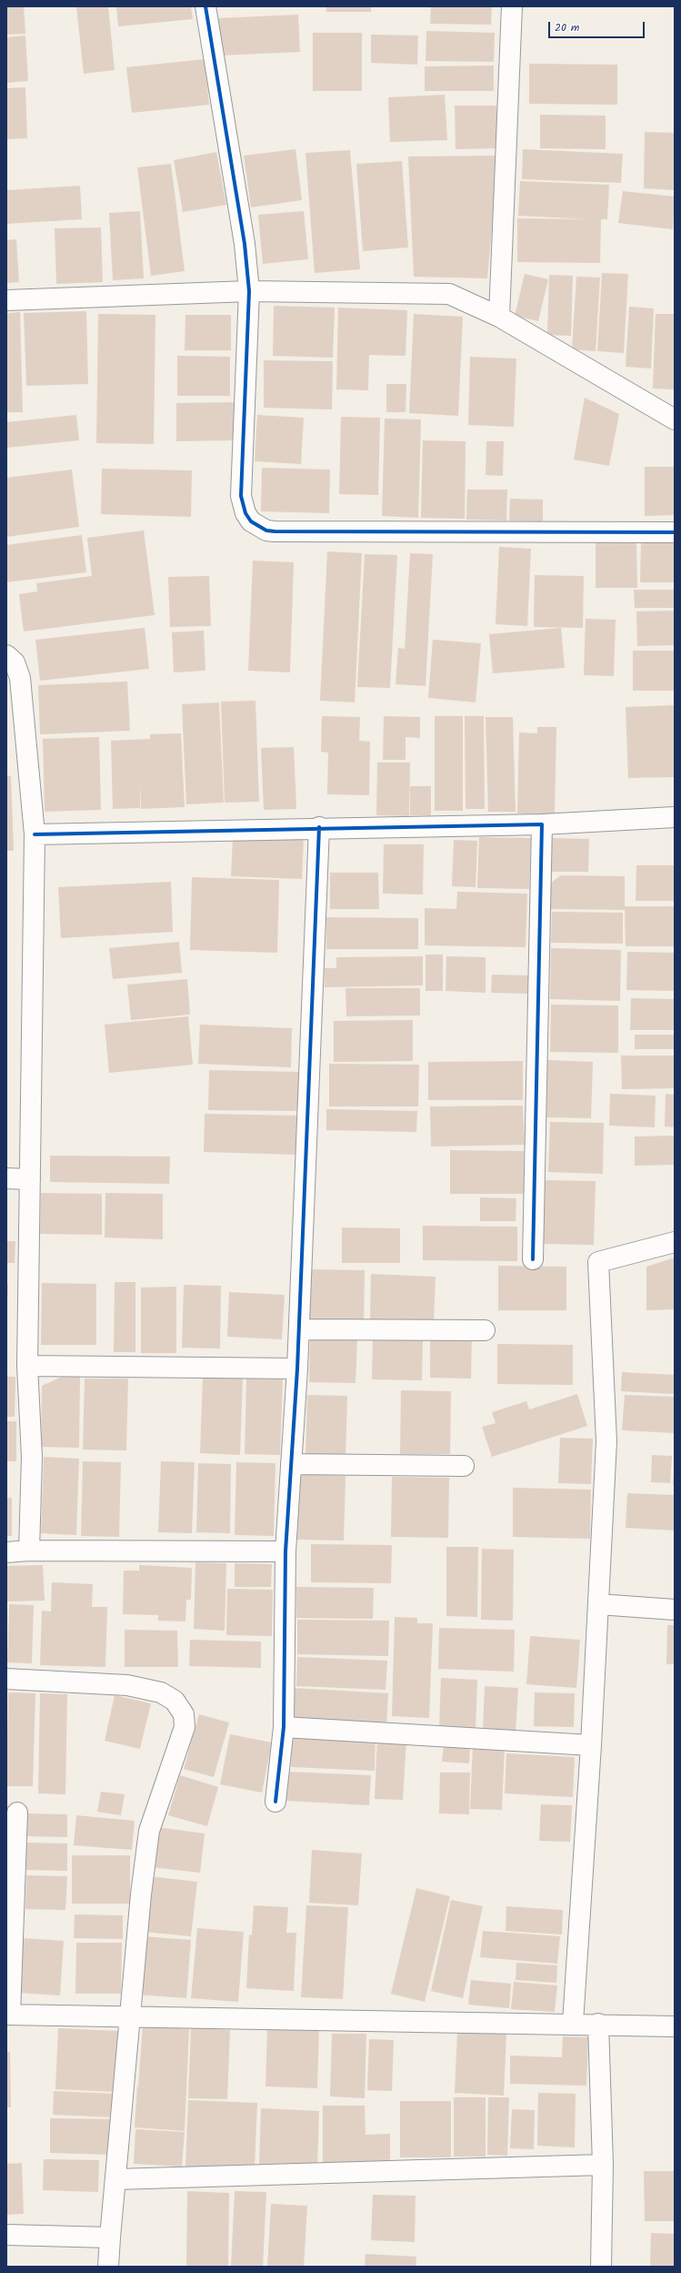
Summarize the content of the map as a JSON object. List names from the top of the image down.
{
  "scale_bar": "20 m"
}
